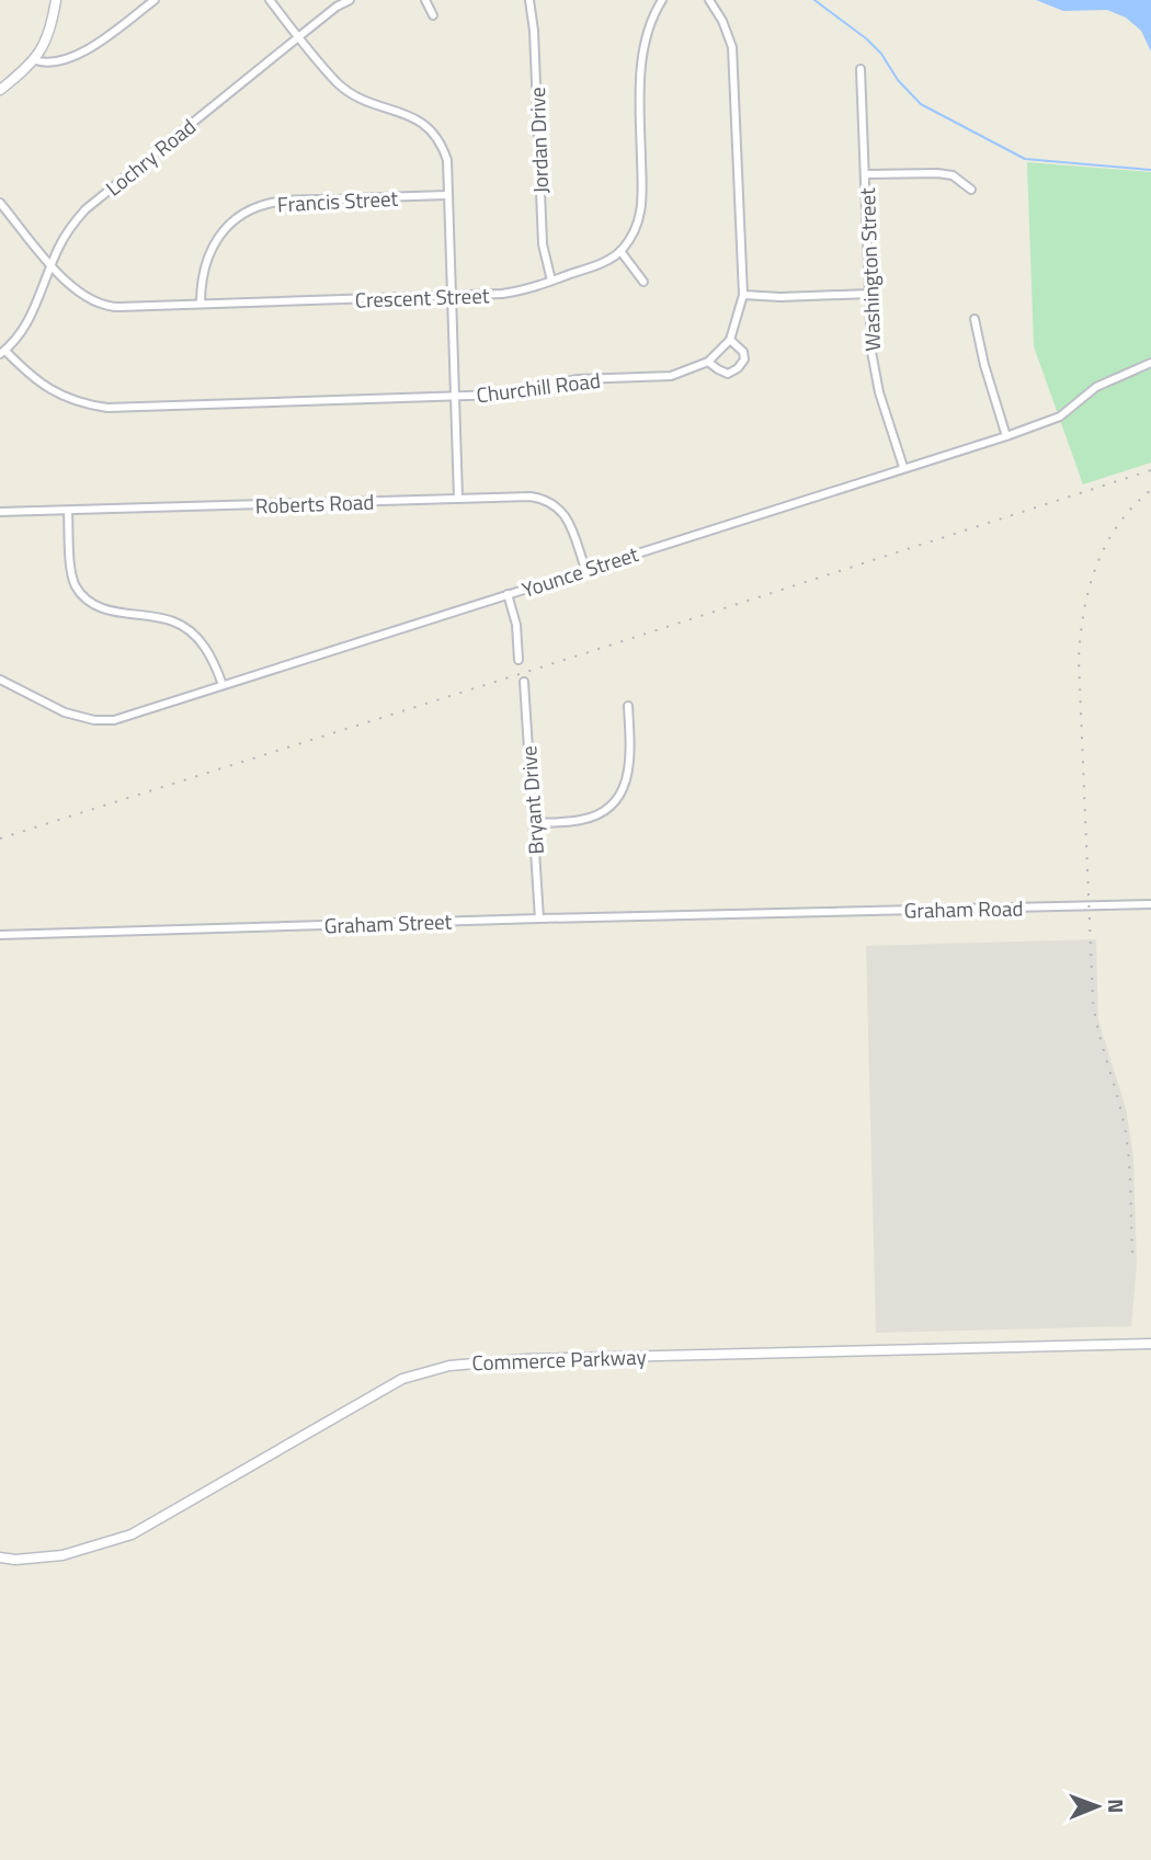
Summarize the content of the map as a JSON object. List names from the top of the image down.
{
  "streets": {
    "street": [
      "Jordan Drive",
      "Lochry Road",
      "Francis Street",
      "Washington Street",
      "Crescent Street",
      "Churchill Road",
      "Roberts Road",
      "Younce Street",
      "Bryant Drive",
      "Graham Road",
      "Graham Street",
      "Commerce Parkway"
    ]
  },
  "crossings": [
    ["Jordan Drive", "Crescent Street"],
    ["Lochry Road", "Crescent Street"],
    ["Lochry Road", "Churchill Road"],
    ["Francis Street", "Crescent Street"],
    ["Washington Street", "Younce Street"],
    ["Roberts Road", "Younce Street"],
    ["Bryant Drive", "Graham Street"],
    ["Graham Road", "Graham Street"]
  ],
  "north": "right"
}
